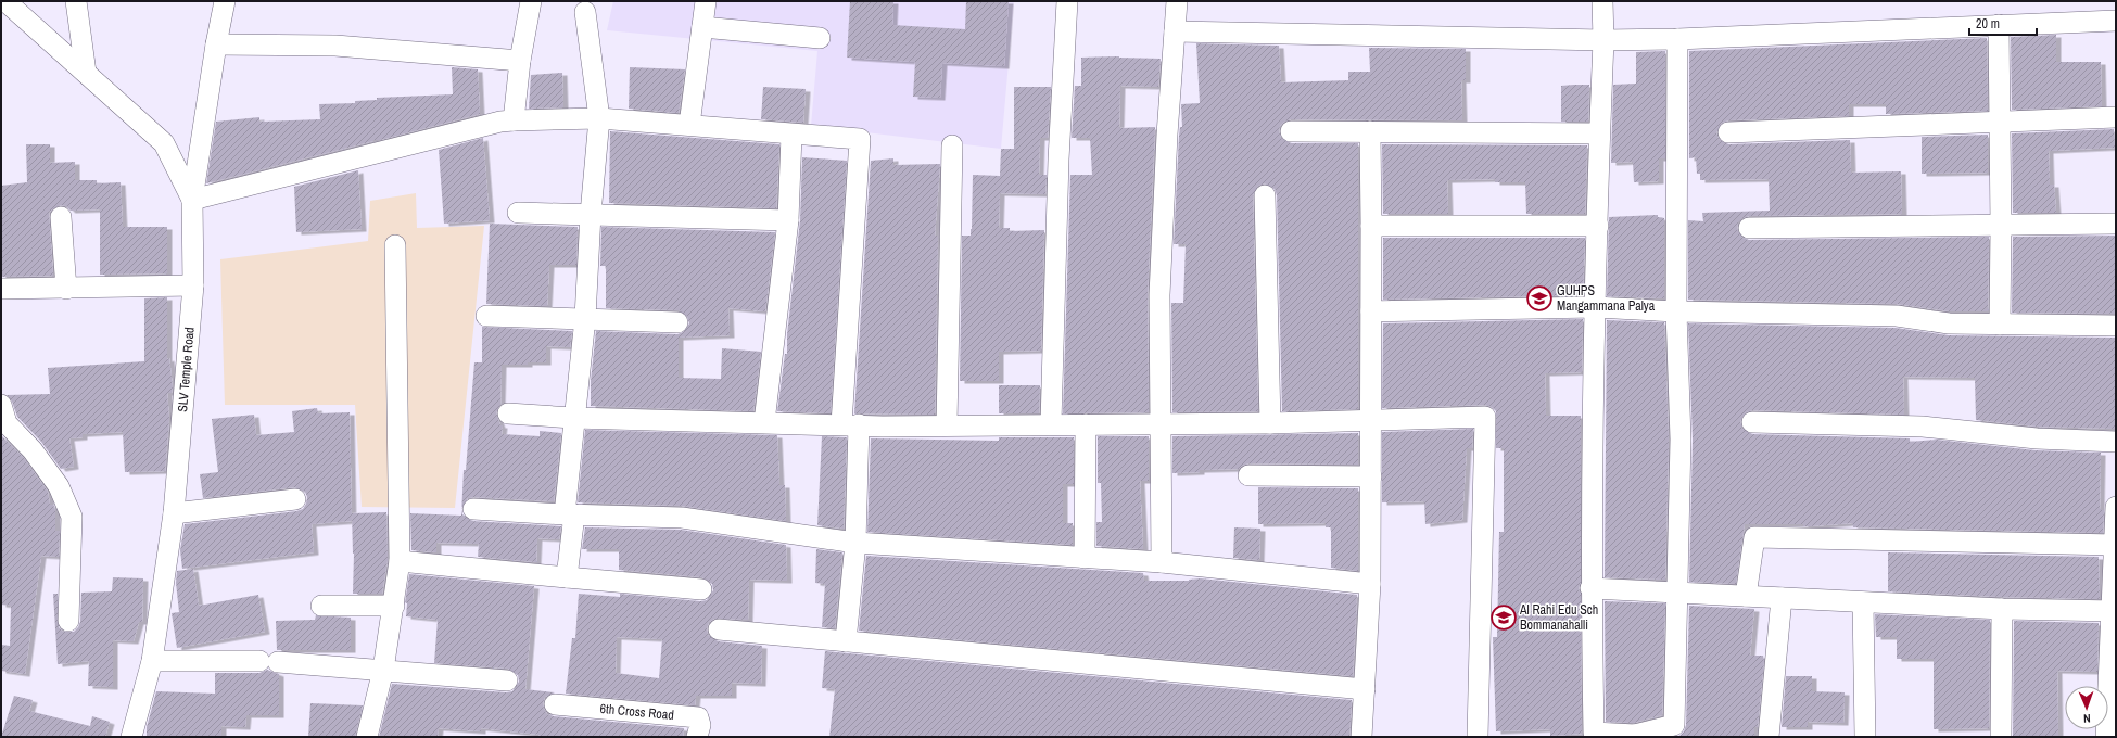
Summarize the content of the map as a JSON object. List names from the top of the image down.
{
  "streets": {
    "street": ["SLV Temple Road", "6th Cross Road"]
  },
  "places": {
    "school or university": ["GUHPS Mangammana Palya", "Al Rahi Edu Sch Bommanahalli"]
  },
  "scale_bar": "20 m",
  "north": "bottom"
}
